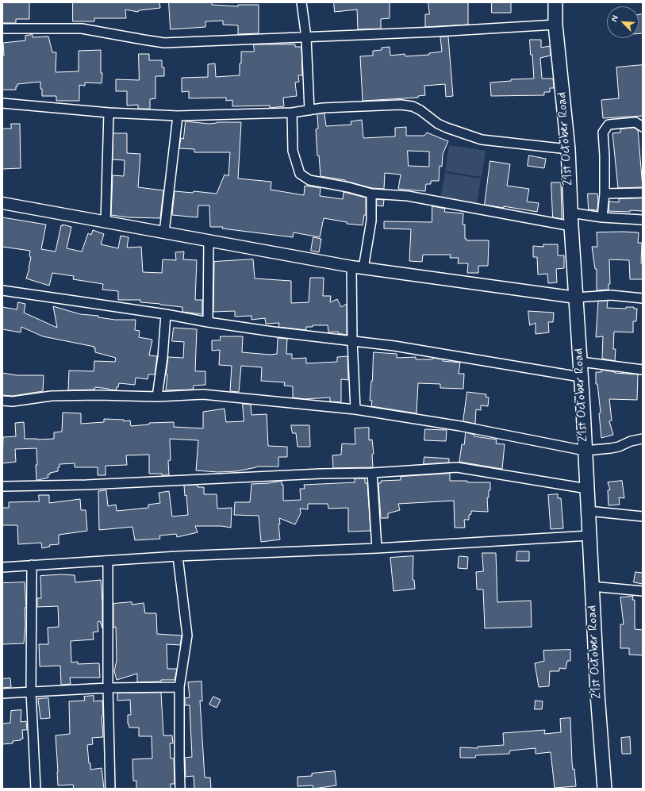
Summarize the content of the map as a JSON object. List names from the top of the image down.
{
  "streets": {
    "main road": ["21st October Road"]
  },
  "north": "top left"
}
